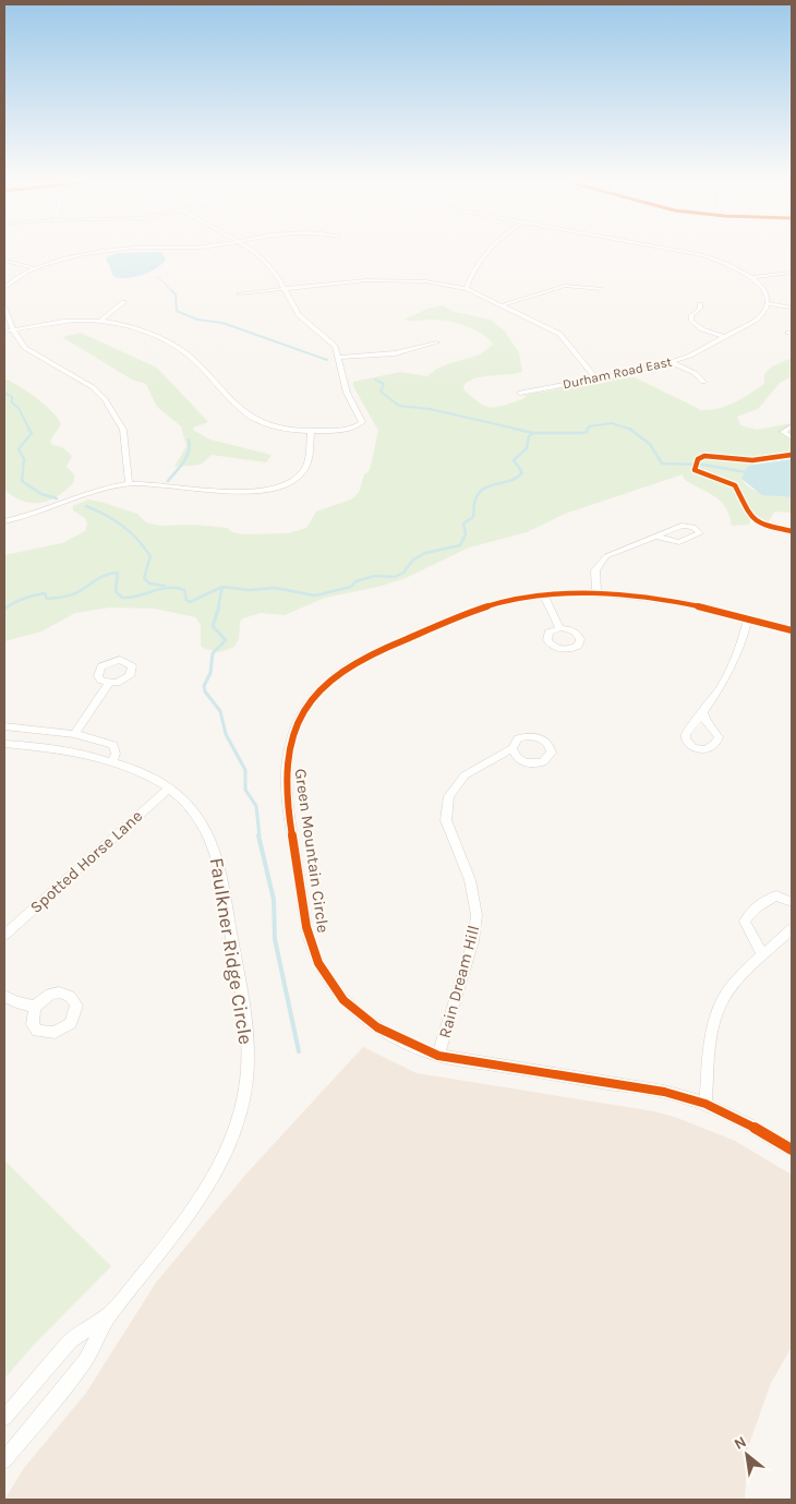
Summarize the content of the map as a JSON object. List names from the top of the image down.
{
  "streets": {
    "street": [
      "Durham Road East",
      "Green Mountain Circle",
      "Spotted Horse Lane",
      "Faulkner Ridge Circle",
      "Rain Dream Hill"
    ]
  },
  "crossings": [
    ["Green Mountain Circle", "Rain Dream Hill"],
    ["Spotted Horse Lane", "Faulkner Ridge Circle"]
  ],
  "north": "top left"
}
